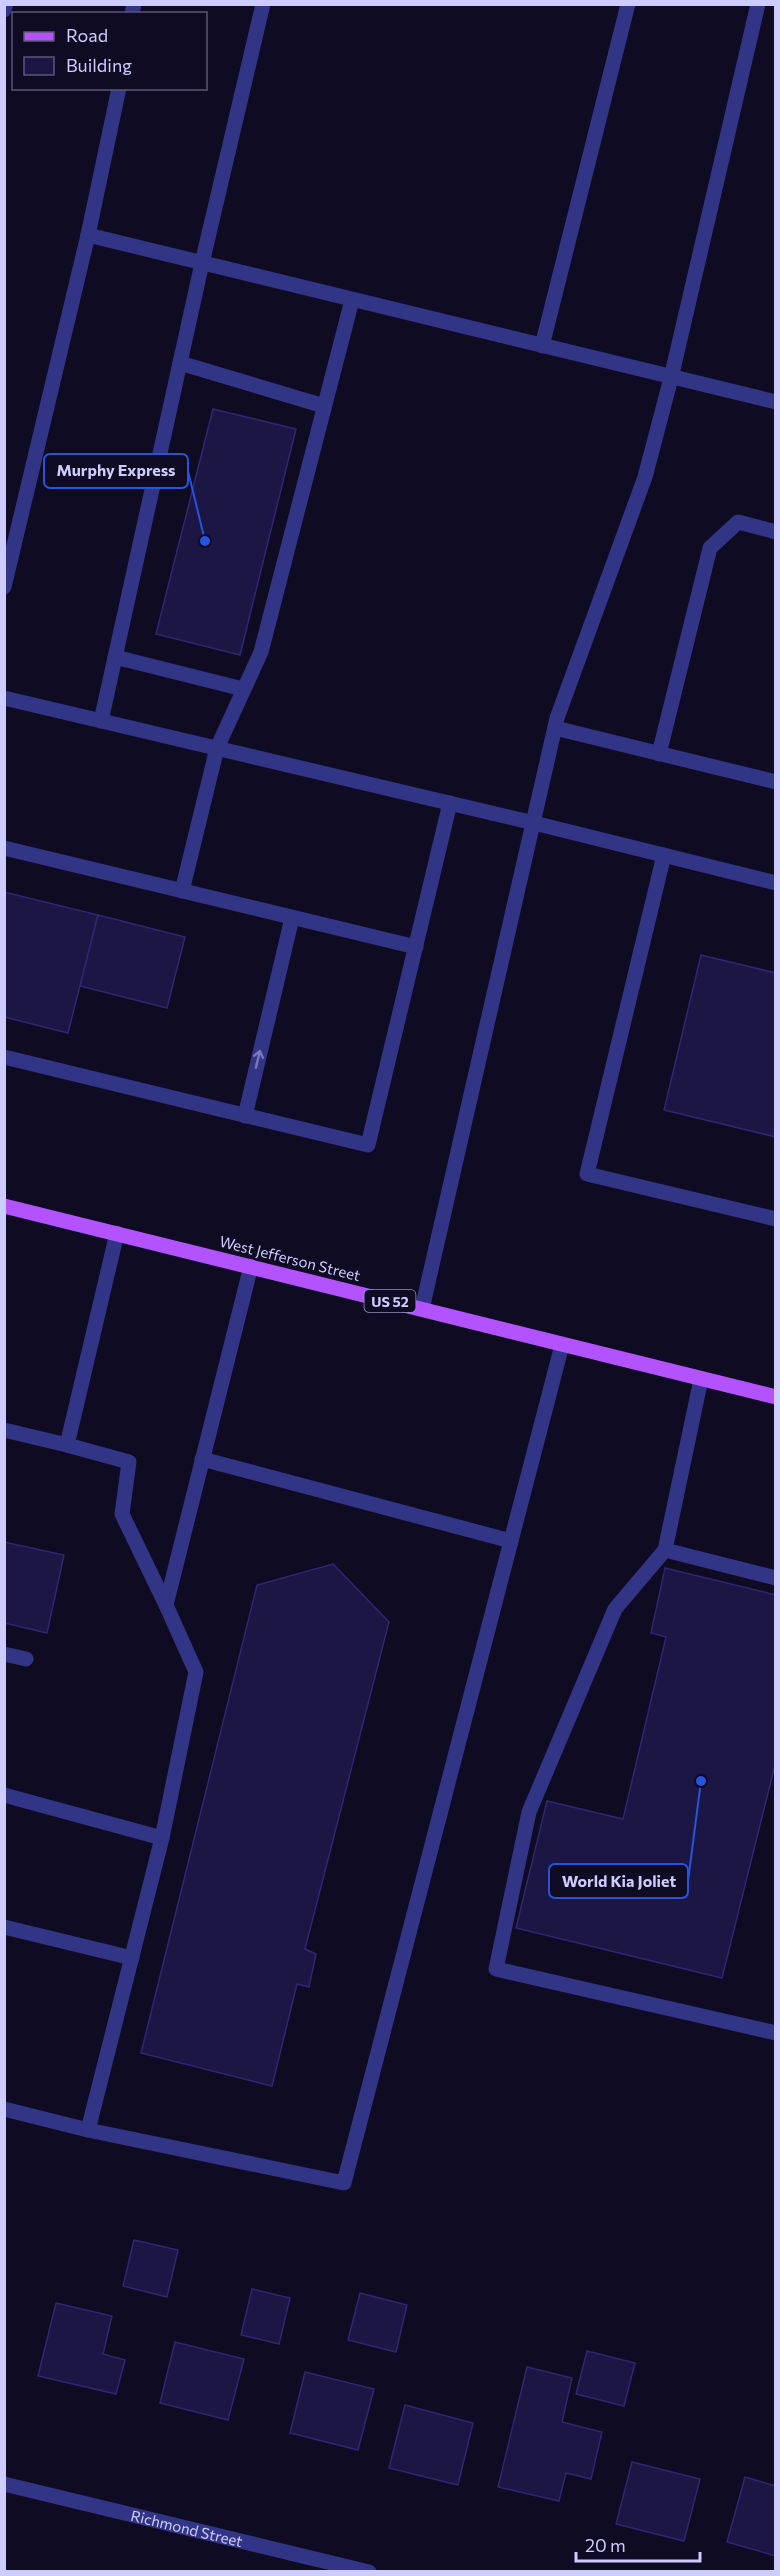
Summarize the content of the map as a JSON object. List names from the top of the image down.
{
  "streets": {
    "main road": ["West Jefferson Street", "US 52"],
    "street": ["Richmond Street"]
  },
  "places": ["Murphy Express", "World Kia Joliet"],
  "legend": ["Road", "Building"],
  "scale_bar": "20 m"
}
